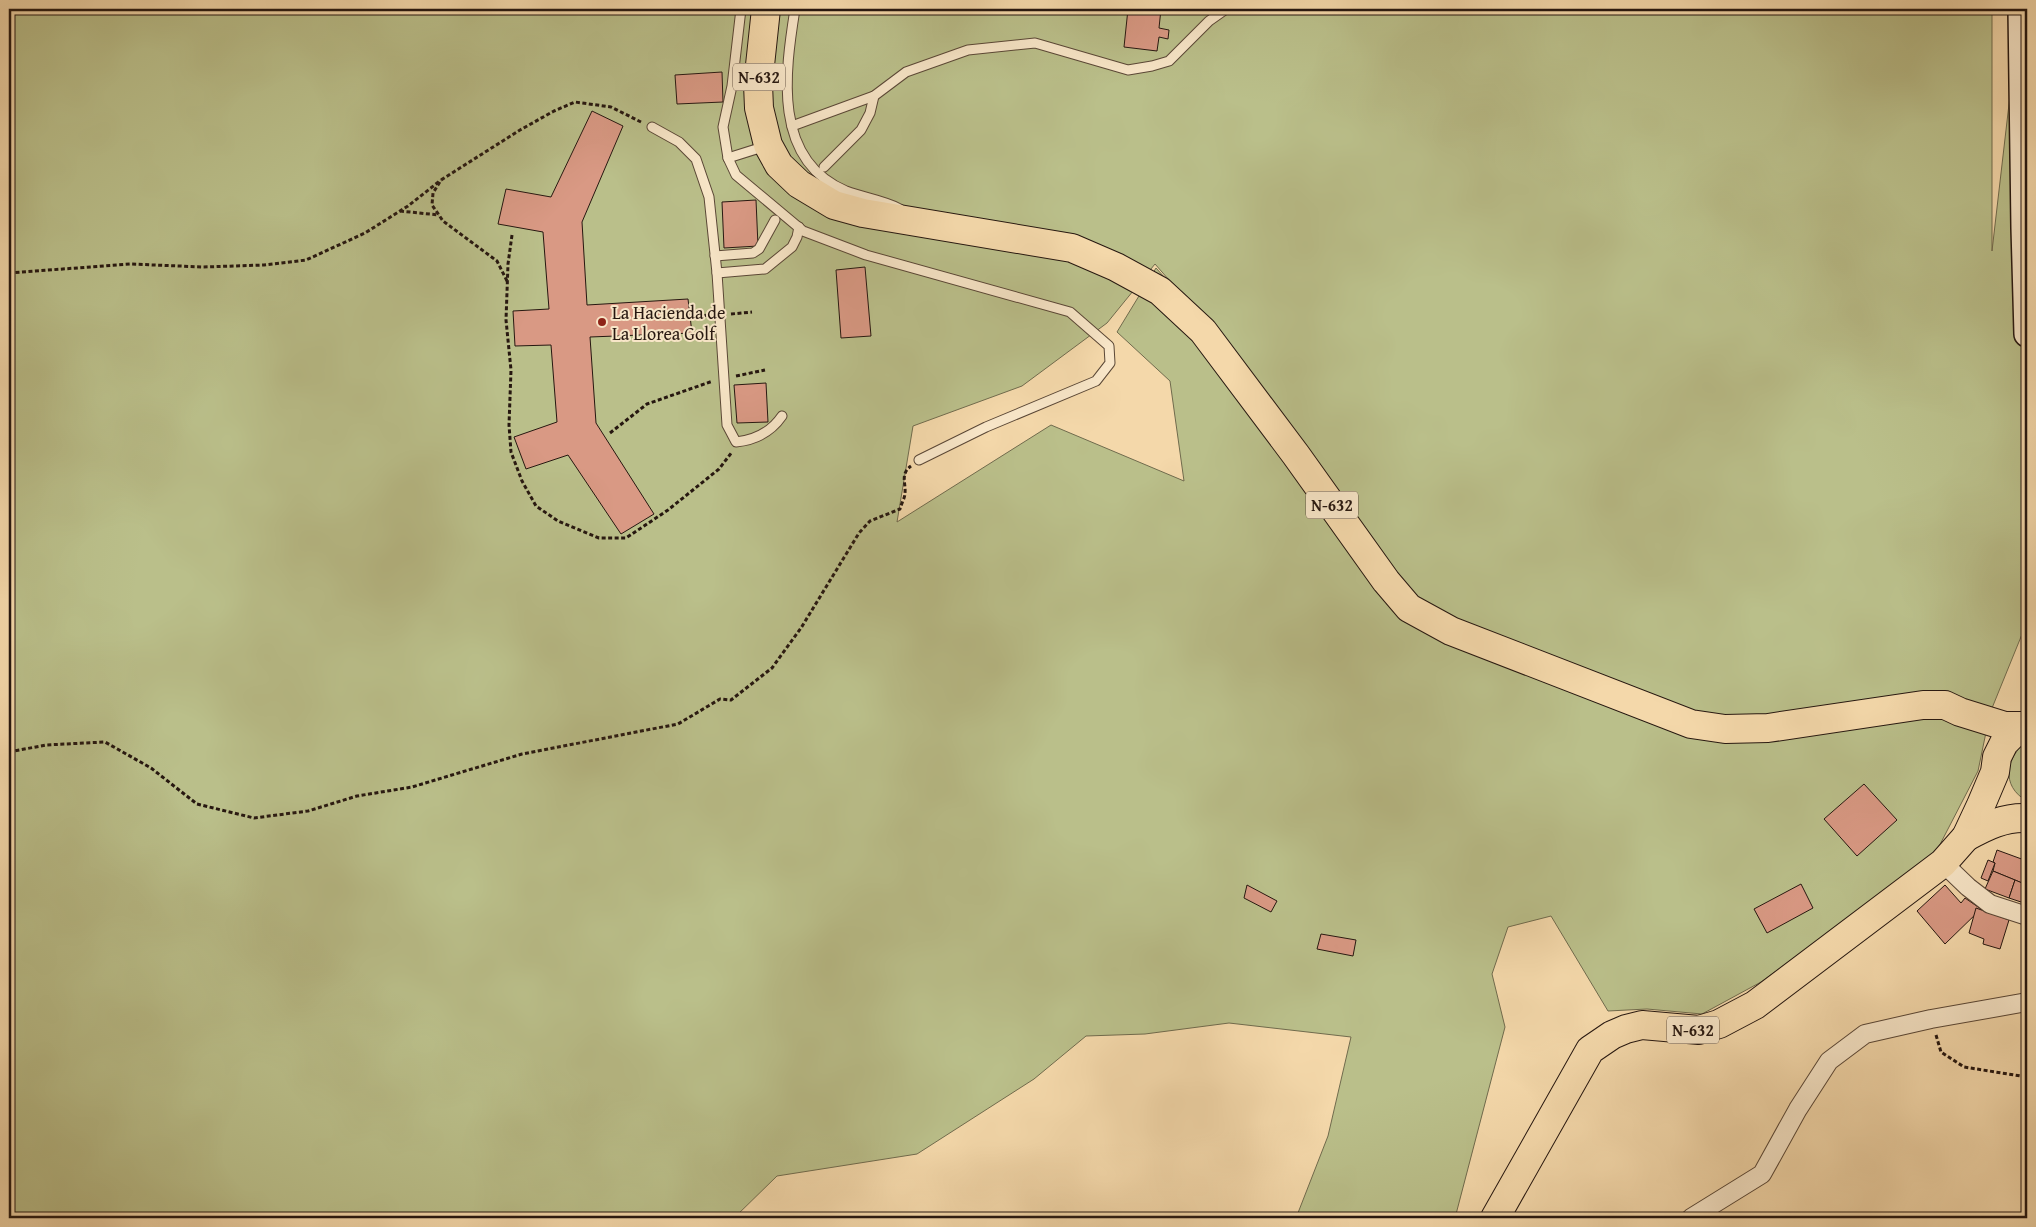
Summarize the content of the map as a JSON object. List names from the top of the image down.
{
  "streets": {
    "highway": ["N-632"]
  },
  "places": ["La Hacienda de La Llorea Golf"]
}
